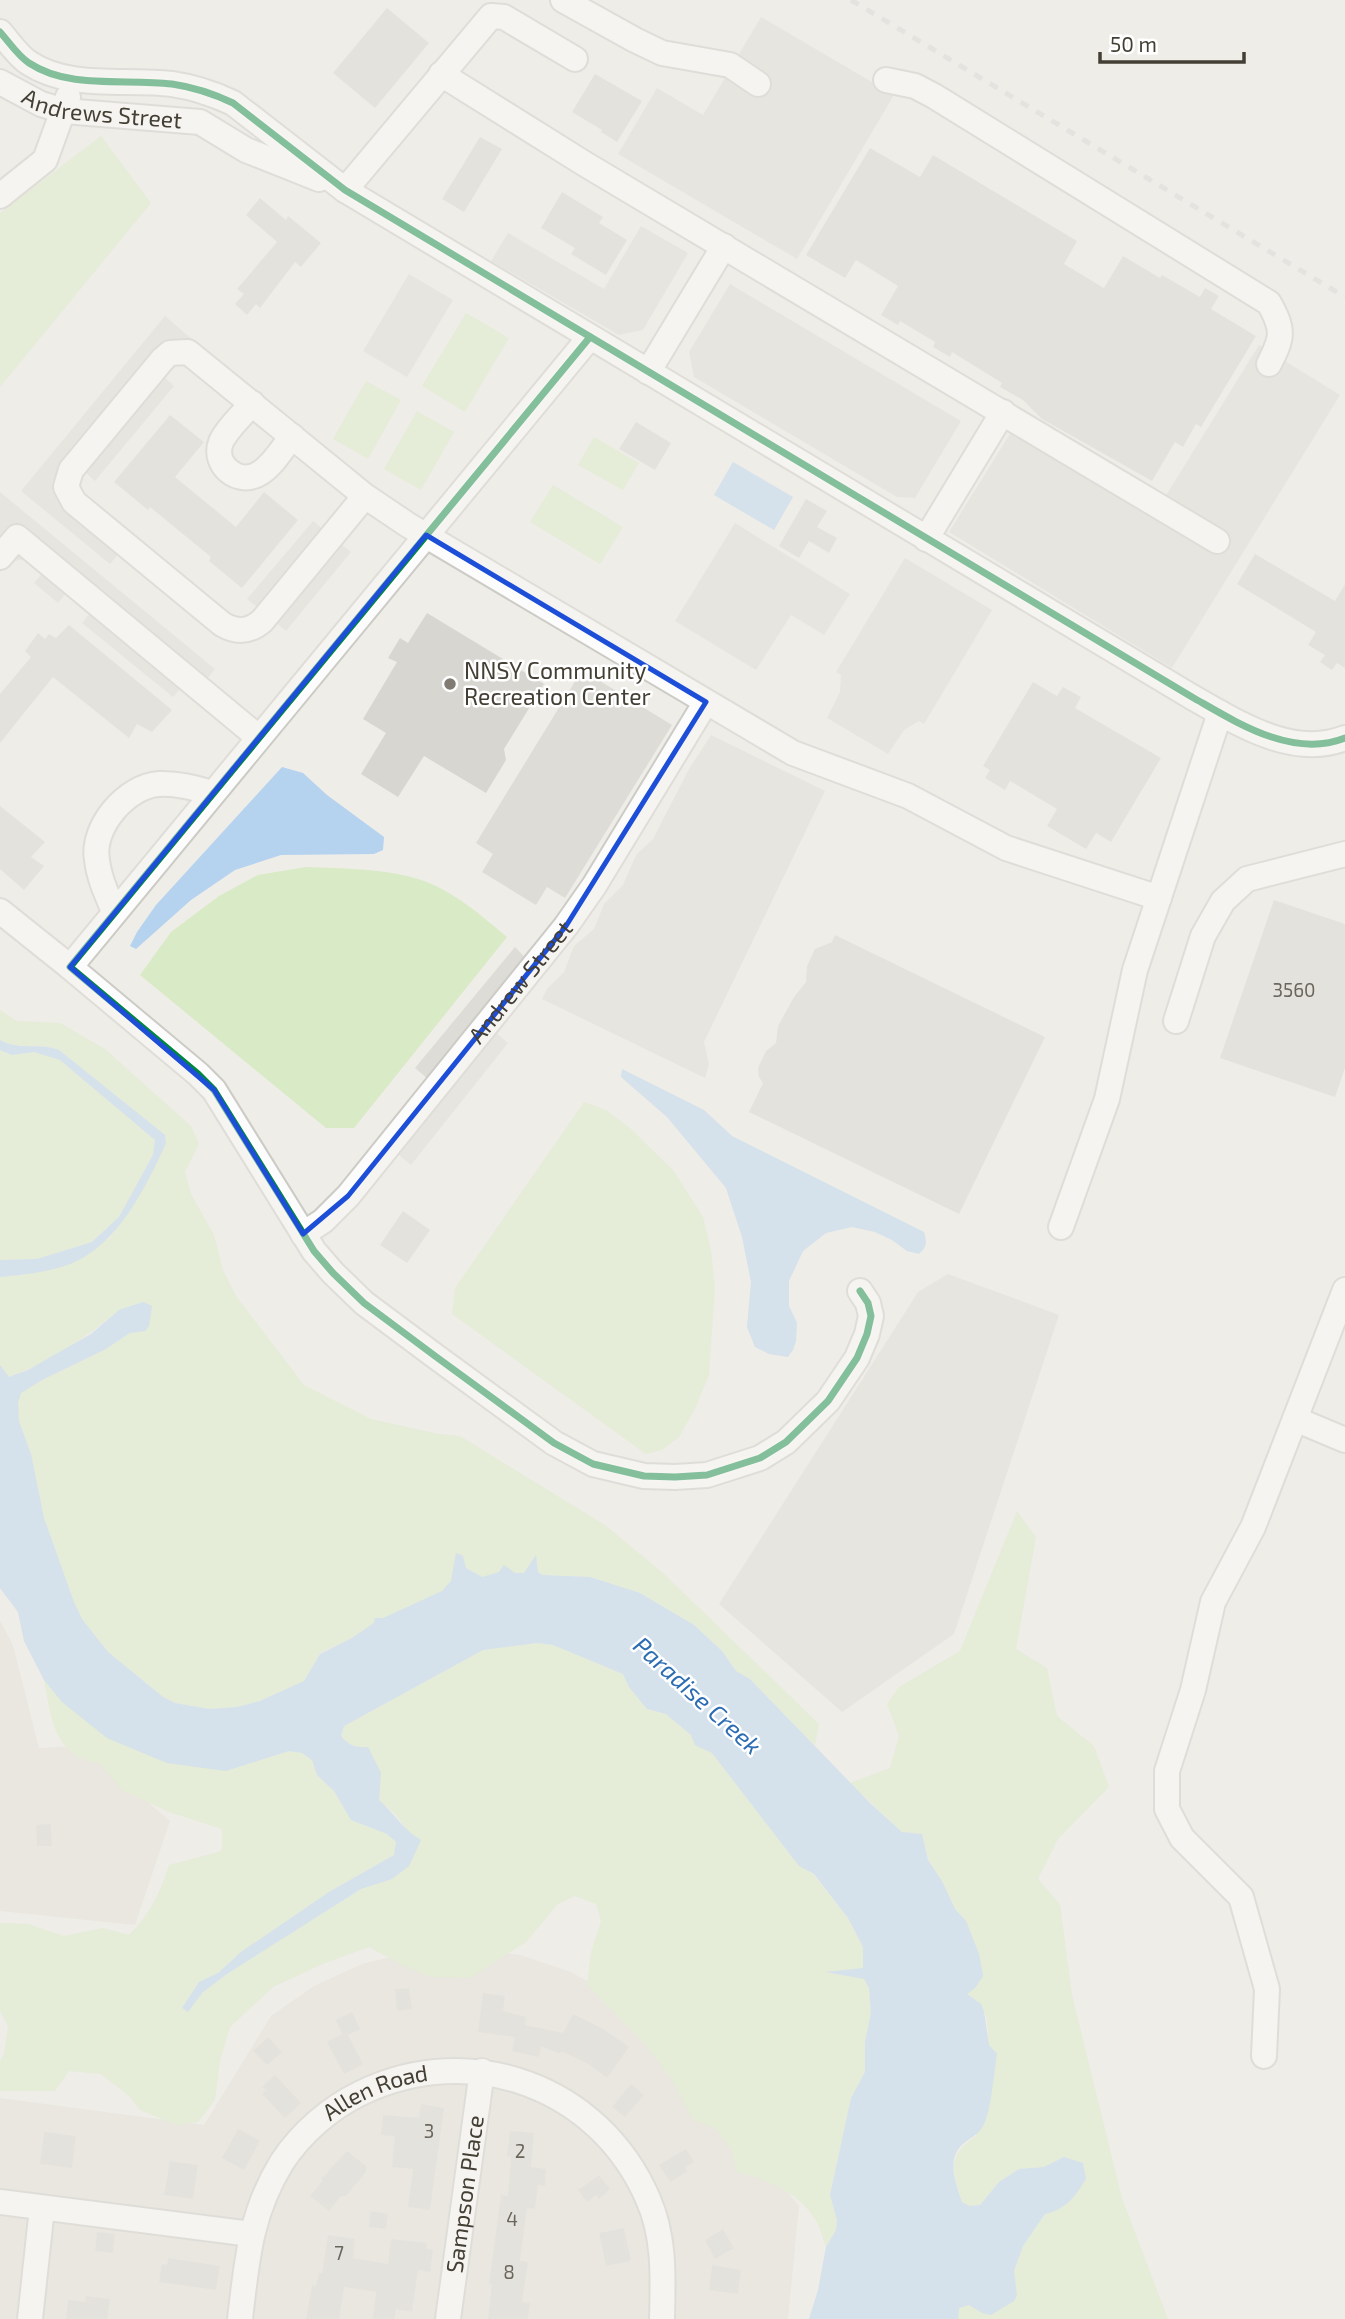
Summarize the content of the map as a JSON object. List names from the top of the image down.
{
  "streets": {
    "street": [
      "Andrews Street",
      "Andrew Street",
      "Allen Road",
      "Sampson Place"
    ]
  },
  "crossings": [
    ["Allen Road", "Sampson Place"]
  ],
  "water": ["Paradise Creek"],
  "places": ["NNSY Community Recreation Center"],
  "house_numbers": [
    "3560",
    "3",
    "2",
    "4",
    "7",
    "8"
  ],
  "scale_bar": "50 m"
}
